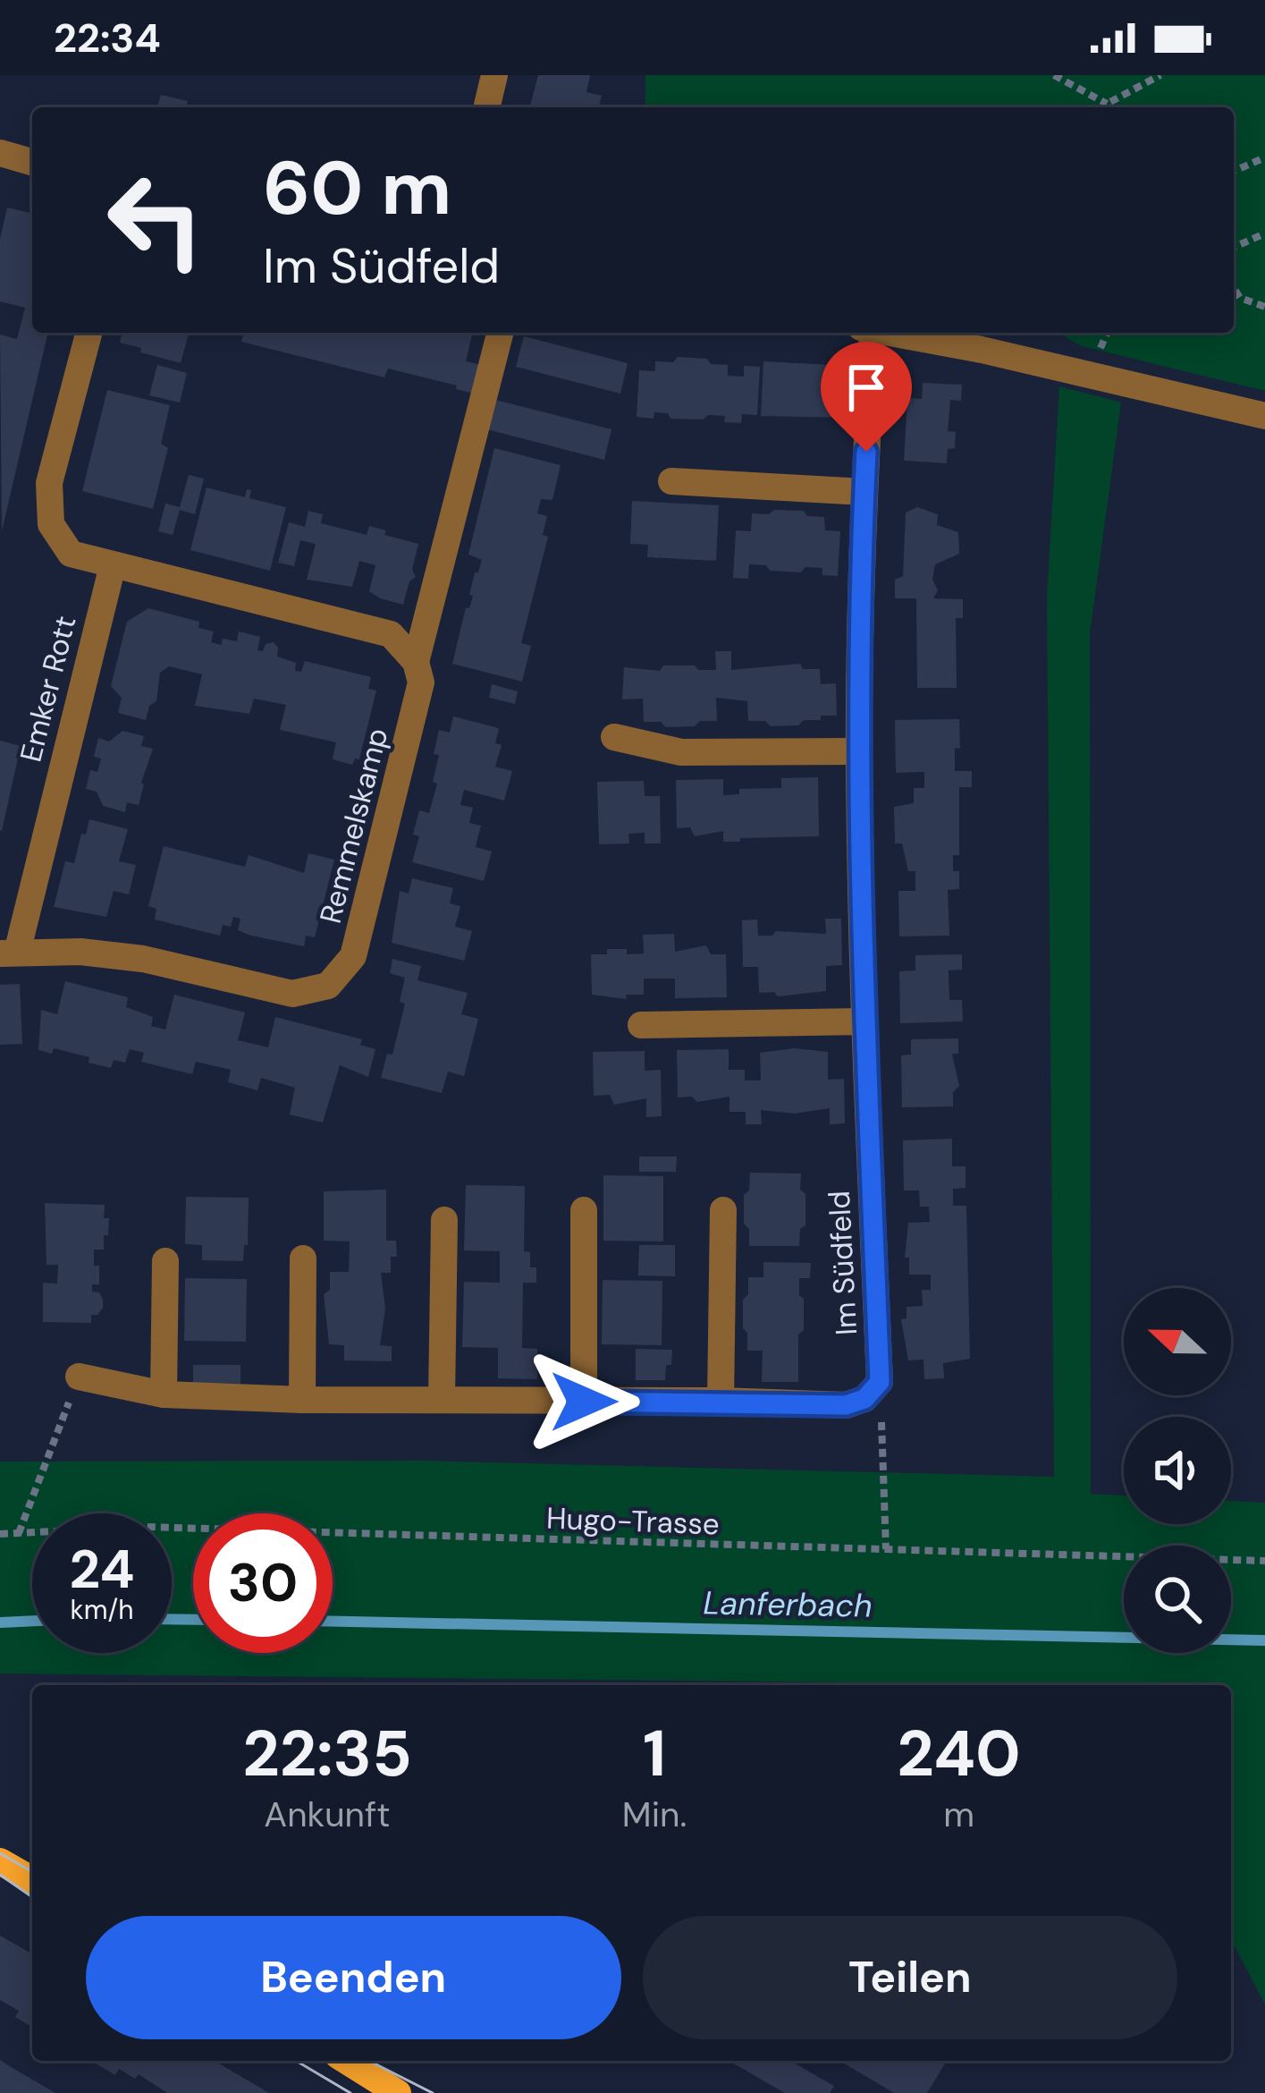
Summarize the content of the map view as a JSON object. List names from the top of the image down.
{
  "streets": {
    "street": ["Emker Rott", "Remmelskamp", "Im Südfeld"],
    "path": ["Hugo-Trasse"]
  },
  "crossings": [
    ["Emker Rott", "Remmelskamp"]
  ],
  "water": ["Lanferbach"],
  "north": "left",
  "page": {
    "status": "22:34",
    "turn": ["60 m", "Im Südfeld"],
    "speed": "24 km/h",
    "limit": "30",
    "eta": [
      "22:35",
      "Ankunft",
      "1",
      "Min.",
      "240",
      "m"
    ],
    "buttons": ["Beenden", "Teilen"]
  }
}
